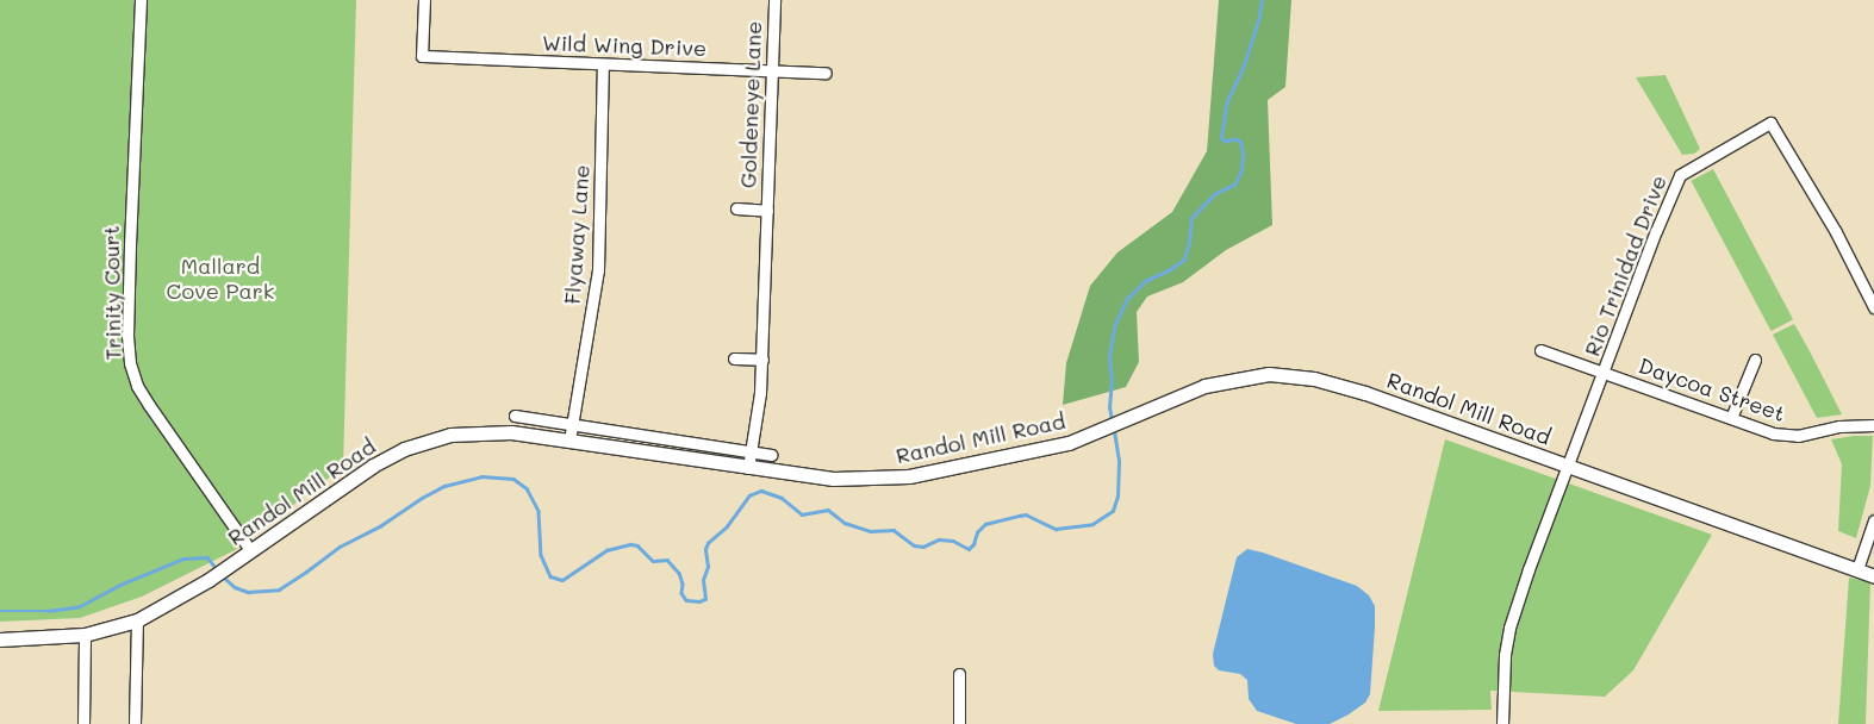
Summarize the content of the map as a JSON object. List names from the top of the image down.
{
  "streets": {
    "main road": ["Randol Mill Road"],
    "street": [
      "Wild Wing Drive",
      "Goldeneye Lane",
      "Flyaway Lane",
      "Rio Trinidad Drive",
      "Trinity Court",
      "Daycoa Street"
    ]
  },
  "crossings": [
    ["Wild Wing Drive", "Goldeneye Lane"],
    ["Wild Wing Drive", "Flyaway Lane"],
    ["Goldeneye Lane", "Randol Mill Road"],
    ["Flyaway Lane", "Randol Mill Road"],
    ["Rio Trinidad Drive", "Daycoa Street"],
    ["Rio Trinidad Drive", "Randol Mill Road"],
    ["Trinity Court", "Randol Mill Road"]
  ],
  "parks": ["Mallard Cove Park"]
}
